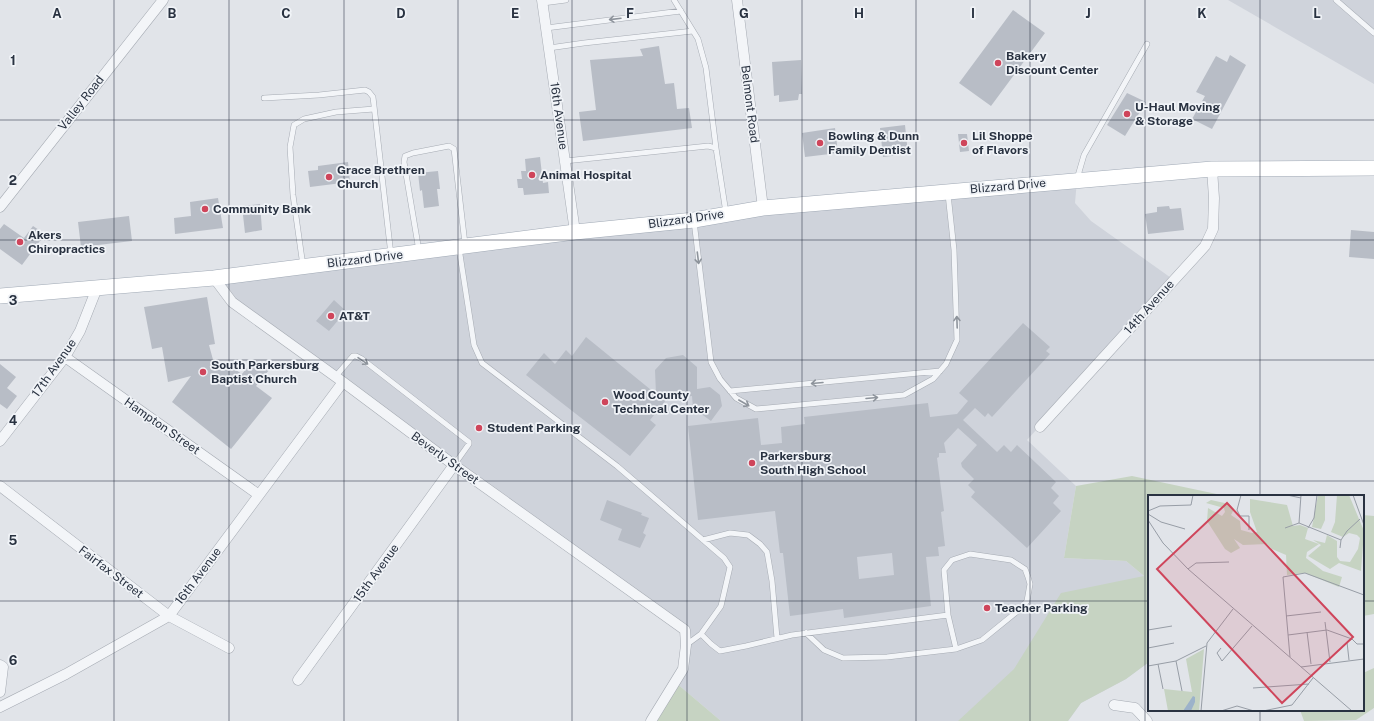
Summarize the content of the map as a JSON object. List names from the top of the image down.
{
  "streets": {
    "main road": ["Blizzard Drive"],
    "street": [
      "Valley Road",
      "Belmont Road",
      "16th Avenue",
      "14th Avenue",
      "17th Avenue",
      "Hampton Street",
      "Beverly Street",
      "Fairfax Street",
      "15th Avenue"
    ]
  },
  "crossings": [
    ["Belmont Road", "Blizzard Drive"],
    ["16th Avenue", "Blizzard Drive"],
    ["16th Avenue", "Hampton Street"],
    ["16th Avenue", "Beverly Street"],
    ["16th Avenue", "Fairfax Street"],
    ["Blizzard Drive", "14th Avenue"],
    ["Blizzard Drive", "17th Avenue"],
    ["Blizzard Drive", "Beverly Street"],
    ["17th Avenue", "Hampton Street"],
    ["Beverly Street", "15th Avenue"]
  ],
  "places": [
    "Bakery Discount Center",
    "U-Haul Moving & Storage",
    "Bowling & Dunn Family Dentist",
    "Lil Shoppe of Flavors",
    "Animal Hospital",
    "Grace Brethren Church",
    "Community Bank",
    "Akers Chiropractics",
    "AT&T",
    "South Parkersburg Baptist Church",
    "Wood County Technical Center",
    "Student Parking",
    "Parkersburg South High School",
    "Teacher Parking"
  ],
  "grid": {
    "columns": [
      "A",
      "B",
      "C",
      "D",
      "E",
      "F",
      "G",
      "H",
      "I",
      "J",
      "K",
      "L"
    ],
    "rows": [
      "1",
      "2",
      "3",
      "4",
      "5",
      "6"
    ]
  }
}
